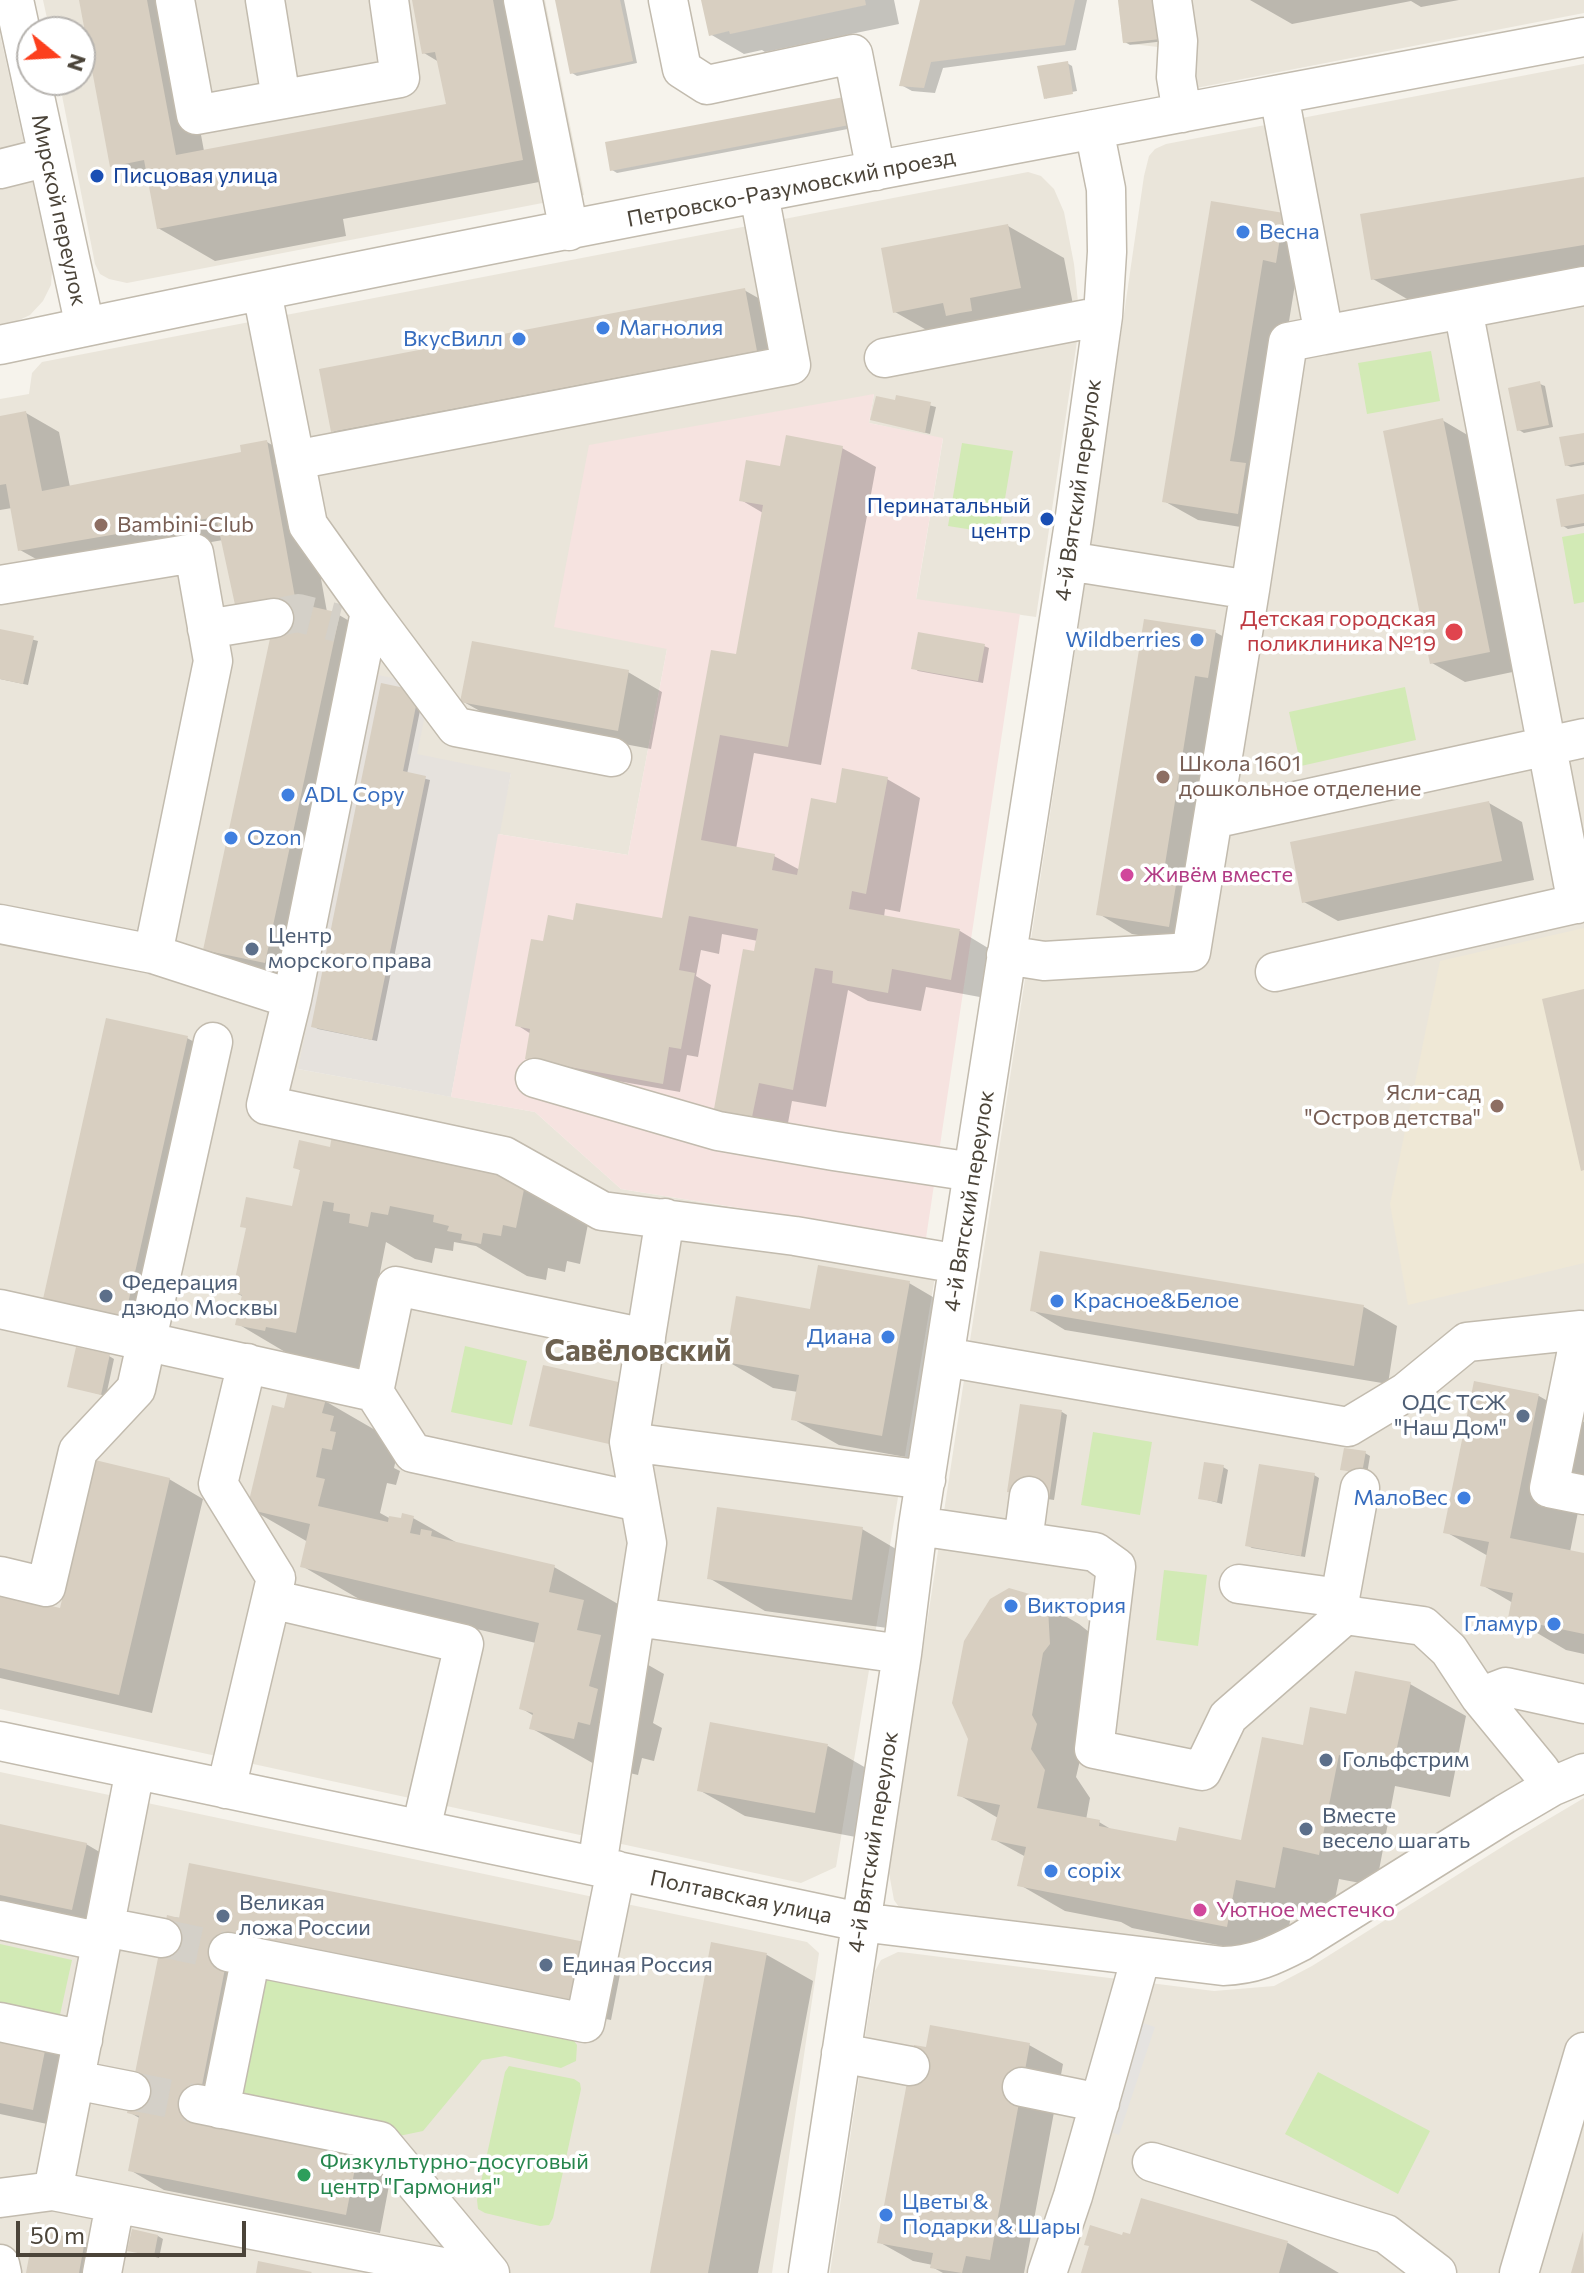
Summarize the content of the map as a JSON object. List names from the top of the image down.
{
  "streets": {
    "street": [
      "Петровско-Разумовский проезд",
      "Мирской переулок",
      "4-й Вятский переулок",
      "Полтавская улица"
    ]
  },
  "crossings": [
    ["Петровско-Разумовский проезд", "Мирской переулок"],
    ["Петровско-Разумовский проезд", "4-й Вятский переулок"],
    ["4-й Вятский переулок", "Полтавская улица"]
  ],
  "districts": ["Савёловский"],
  "places": [
    "Писцовая улица",
    "Весна",
    "Магнолия",
    "ВкусВилл",
    "Перинатальный центр",
    "Bambini-Club",
    "Детская городская поликлиника №19",
    "Wildberries",
    "Школа 1601 дошкольное отделение",
    "ADL Copy",
    "Ozon",
    "Живём вместе",
    "Центр морского права",
    "Ясли-сад \"Остров детства\"",
    "Федерация дзюдо Москвы",
    "Красное&Белое",
    "Диана",
    "ОДС ТСЖ \"Наш Дом\"",
    "МалоВес",
    "Виктория",
    "Гламур",
    "Гольфстрим",
    "Вместе весело шагать",
    "copix",
    "Уютное местечко",
    "Великая ложа России",
    "Единая Россия",
    "Физкультурно-досуговый центр \"Гармония\"",
    "Цветы & Подарки & Шары"
  ],
  "scale_bar": "50 m",
  "north": "right"
}
